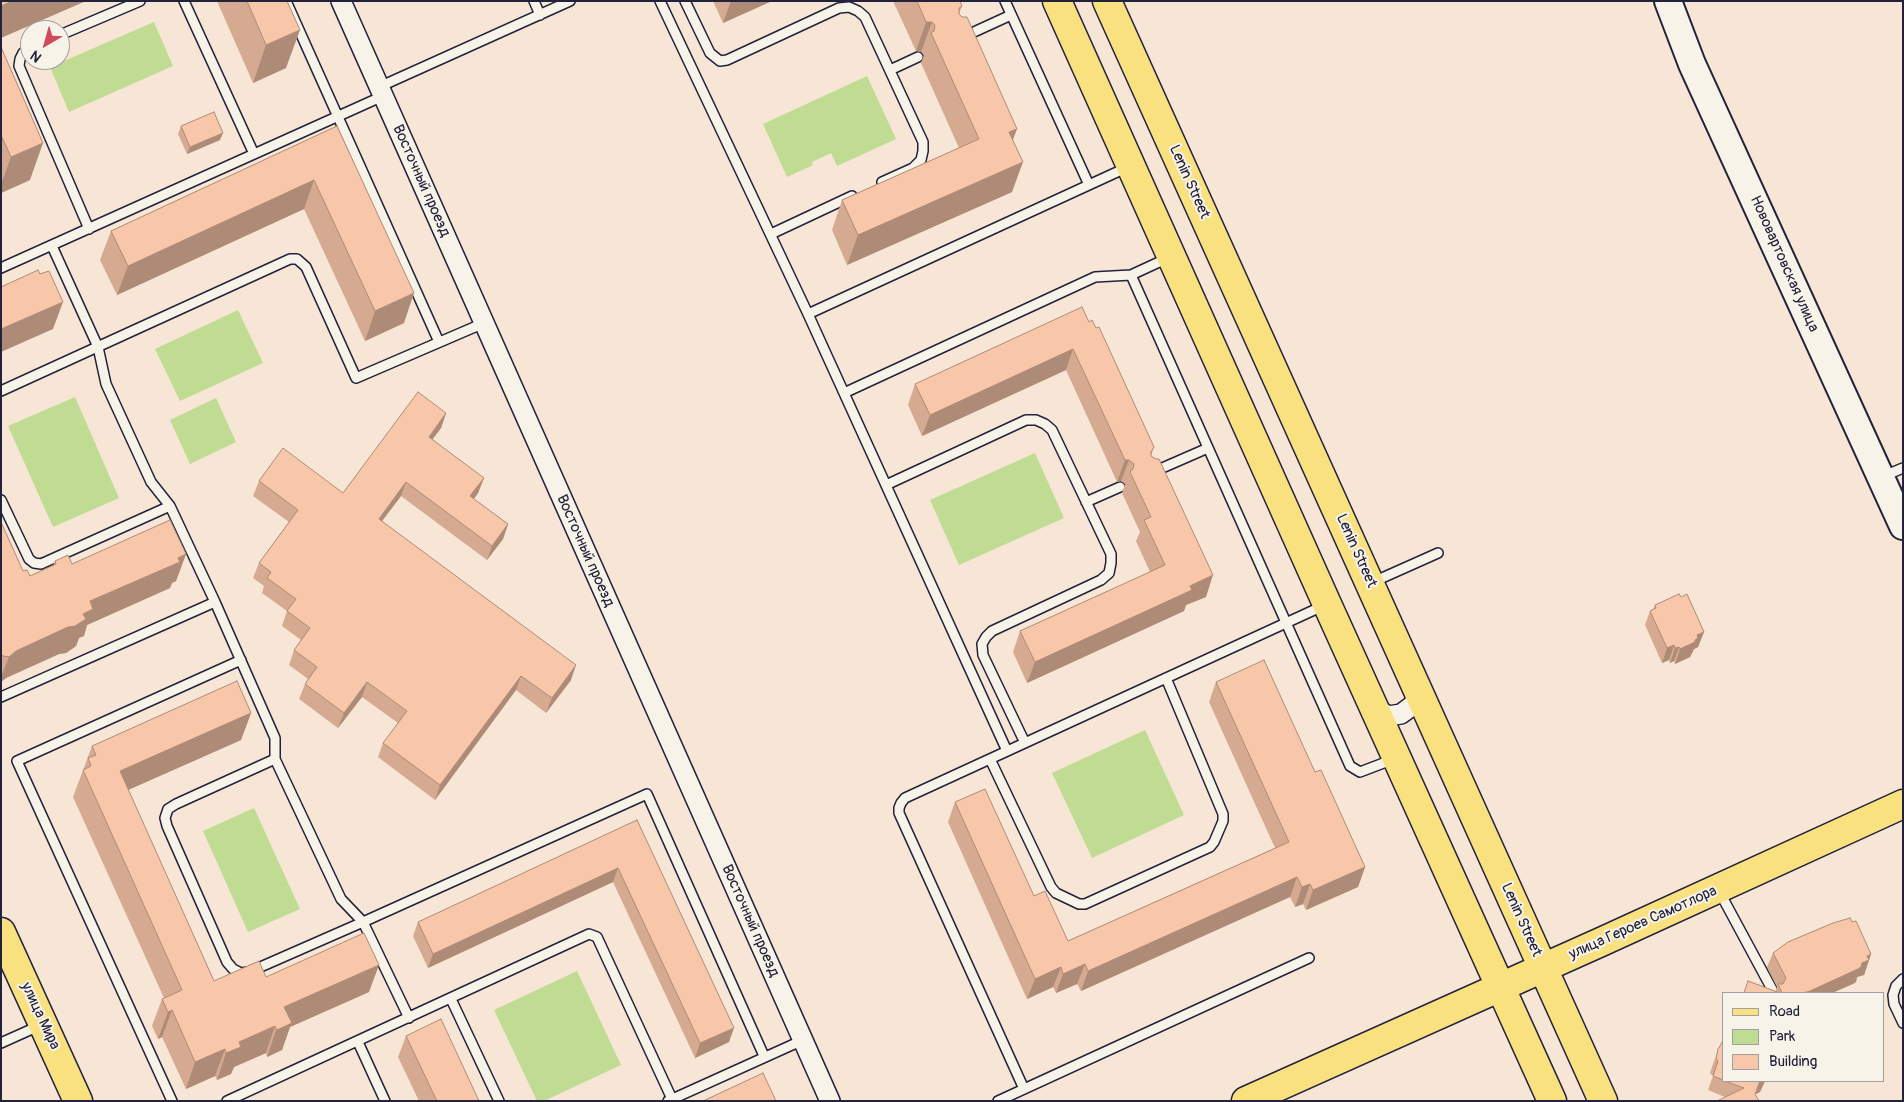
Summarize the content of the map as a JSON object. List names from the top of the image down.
{
  "streets": {
    "main road": [
      "Lenin Street",
      "Нововартовская улица",
      "улица Героев Самотлора",
      "улица Мира"
    ],
    "street": ["Восточный проезд"]
  },
  "crossings": [
    ["Lenin Street", "улица Героев Самотлора"]
  ],
  "legend": ["Road", "Park", "Building"],
  "north": "bottom left"
}
